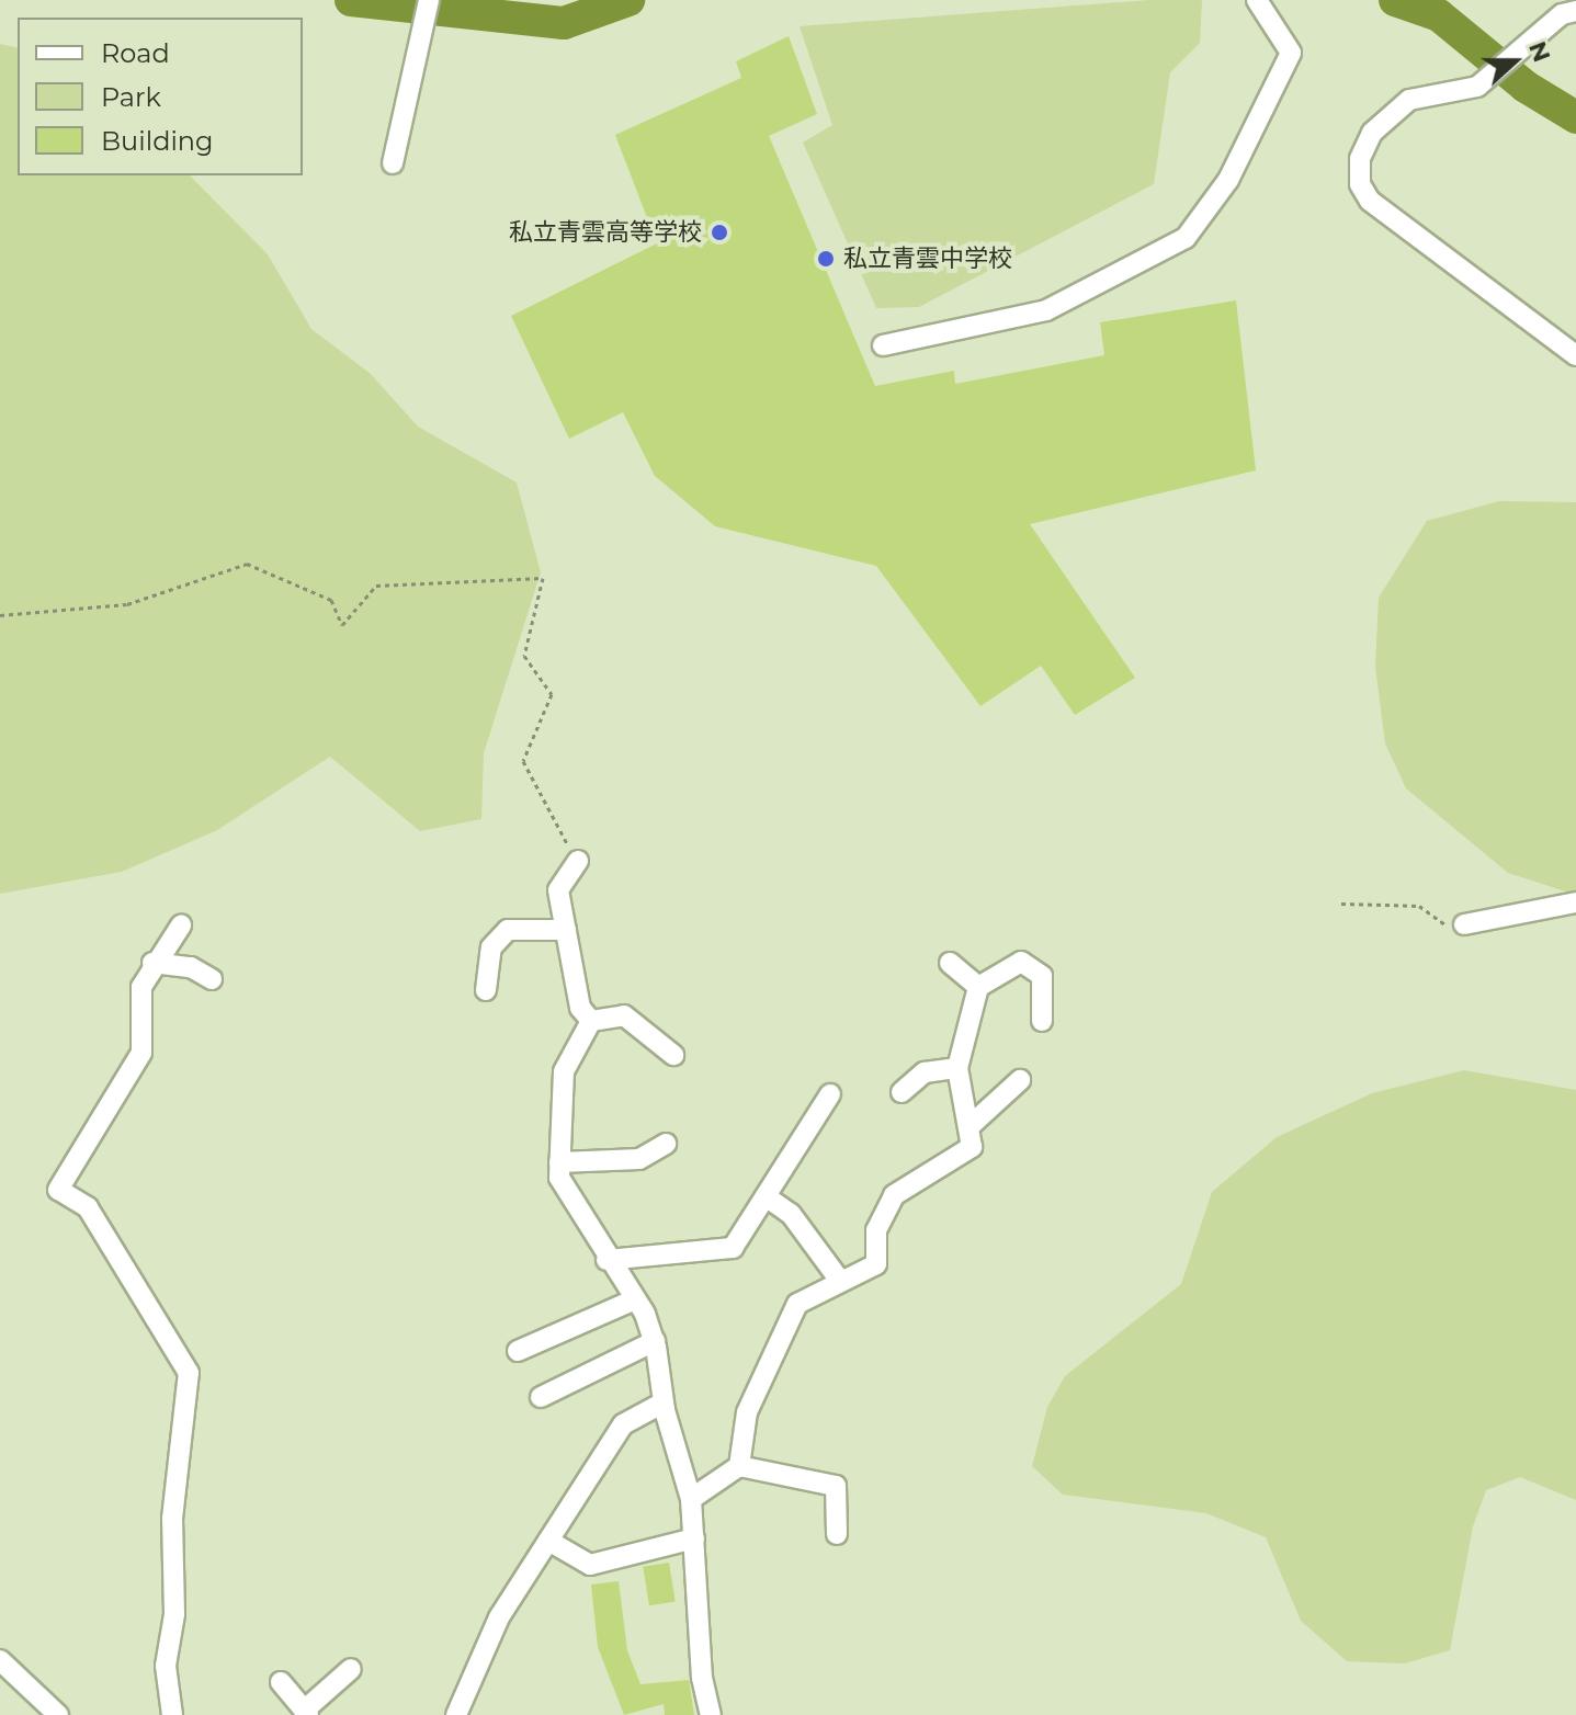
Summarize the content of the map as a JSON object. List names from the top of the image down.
{
  "places": ["私立青雲高等学校", "私立青雲中学校"],
  "legend": ["Road", "Park", "Building"],
  "north": "right"
}
